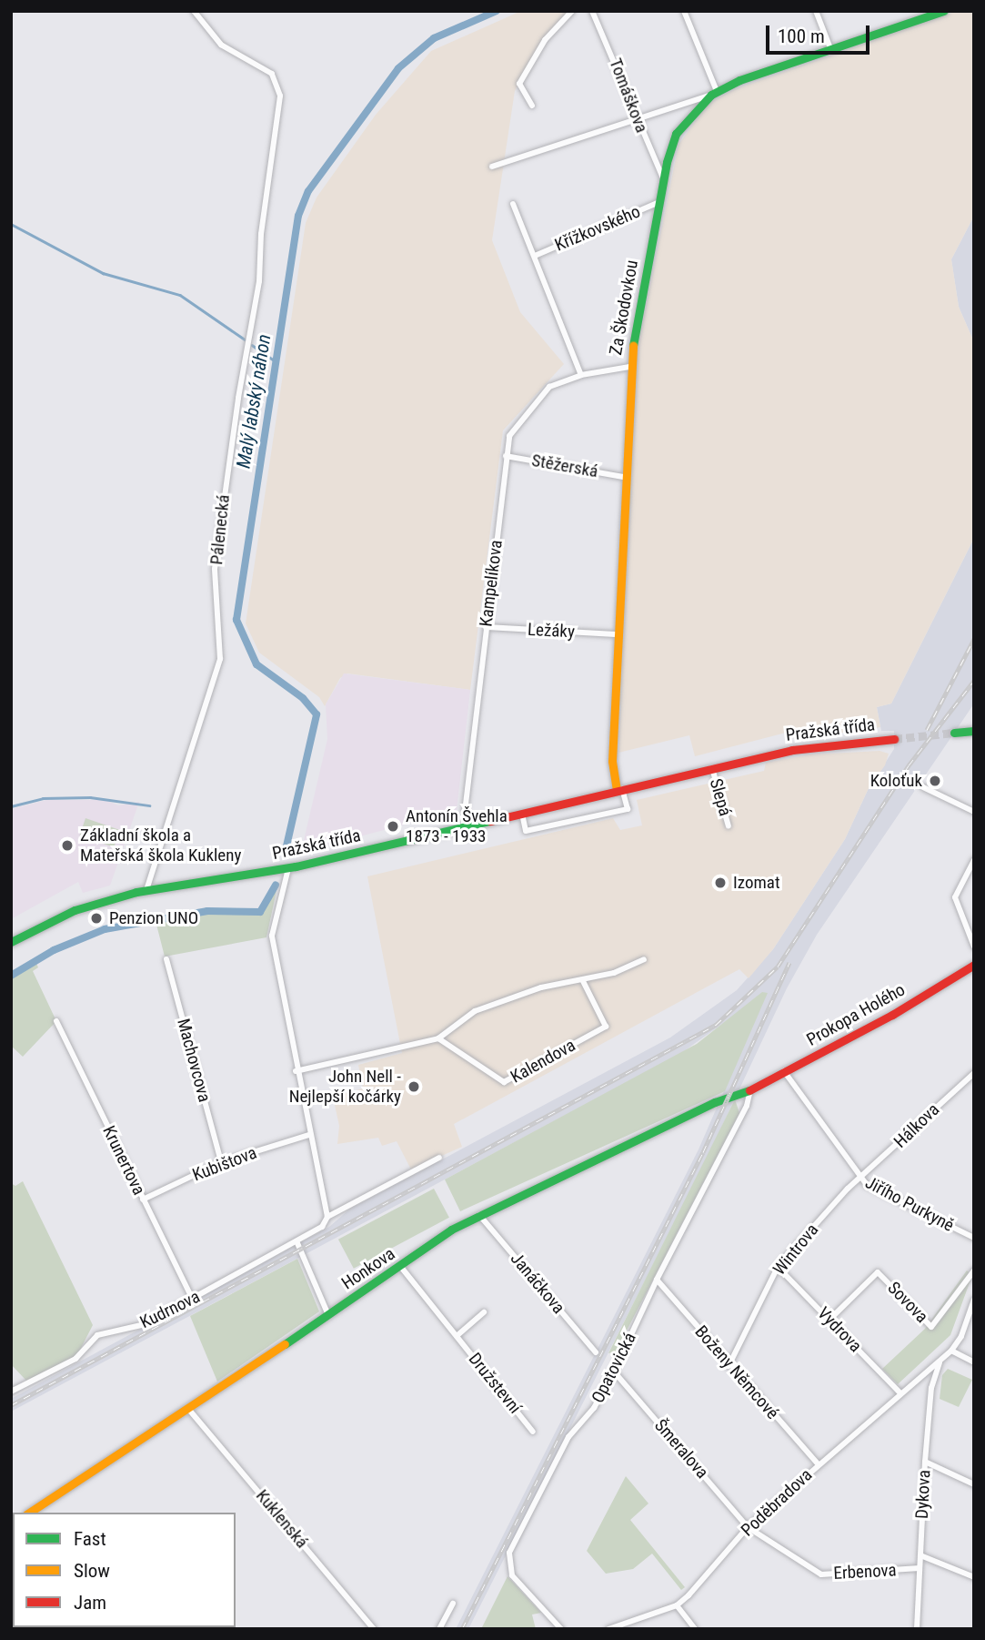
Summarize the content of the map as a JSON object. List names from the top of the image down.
{
  "streets": {
    "street": [
      "Tomáškova",
      "Křížkovského",
      "Za Škodovkou",
      "Stěžerská",
      "Pálenecká",
      "Kampelíkova",
      "Ležáky",
      "Pražská třída",
      "Slepá",
      "Prokopa Holého",
      "Machovcova",
      "Kalendova",
      "Hálkova",
      "Krunertova",
      "Kubištova",
      "Jiřího Purkyně",
      "Wintrova",
      "Honkova",
      "Janáčkova",
      "Sovova",
      "Kudrnova",
      "Vydrova",
      "Opatovická",
      "Boženy Němcové",
      "Družstevní",
      "Šmeralova",
      "Dykova",
      "Poděbradova",
      "Kuklenská",
      "Erbenova"
    ]
  },
  "crossings": [
    ["Tomáškova", "Za Škodovkou"],
    ["Křížkovského", "Za Škodovkou"],
    ["Za Škodovkou", "Stěžerská"],
    ["Za Škodovkou", "Kampelíkova"],
    ["Za Škodovkou", "Ležáky"],
    ["Za Škodovkou", "Pražská třída"],
    ["Stěžerská", "Kampelíkova"],
    ["Pálenecká", "Pražská třída"],
    ["Kampelíkova", "Ležáky"],
    ["Kampelíkova", "Pražská třída"],
    ["Pražská třída", "Slepá"],
    ["Prokopa Holého", "Jiřího Purkyně"],
    ["Prokopa Holého", "Honkova"],
    ["Prokopa Holého", "Opatovická"],
    ["Machovcova", "Kubištova"],
    ["Hálkova", "Jiřího Purkyně"],
    ["Hálkova", "Wintrova"],
    ["Krunertova", "Kubištova"],
    ["Krunertova", "Kudrnova"],
    ["Jiřího Purkyně", "Wintrova"],
    ["Wintrova", "Vydrova"],
    ["Wintrova", "Boženy Němcové"],
    ["Honkova", "Janáčkova"],
    ["Honkova", "Opatovická"],
    ["Honkova", "Družstevní"],
    ["Honkova", "Kuklenská"],
    ["Sovova", "Vydrova"],
    ["Vydrova", "Poděbradova"],
    ["Opatovická", "Boženy Němcové"],
    ["Opatovická", "Šmeralova"],
    ["Boženy Němcové", "Poděbradova"],
    ["Šmeralova", "Poděbradova"],
    ["Šmeralova", "Erbenova"],
    ["Dykova", "Poděbradova"],
    ["Dykova", "Erbenova"],
    ["Poděbradova", "Erbenova"]
  ],
  "water": ["Malý labský náhon"],
  "places": [
    "Koloťuk",
    "Antonín Švehla 1873 - 1933",
    "Základní škola a Mateřská škola Kukleny",
    "Izomat",
    "Penzion UNO",
    "John Nell - Nejlepší kočárky"
  ],
  "legend": ["Fast", "Slow", "Jam"],
  "scale_bar": "100 m"
}
